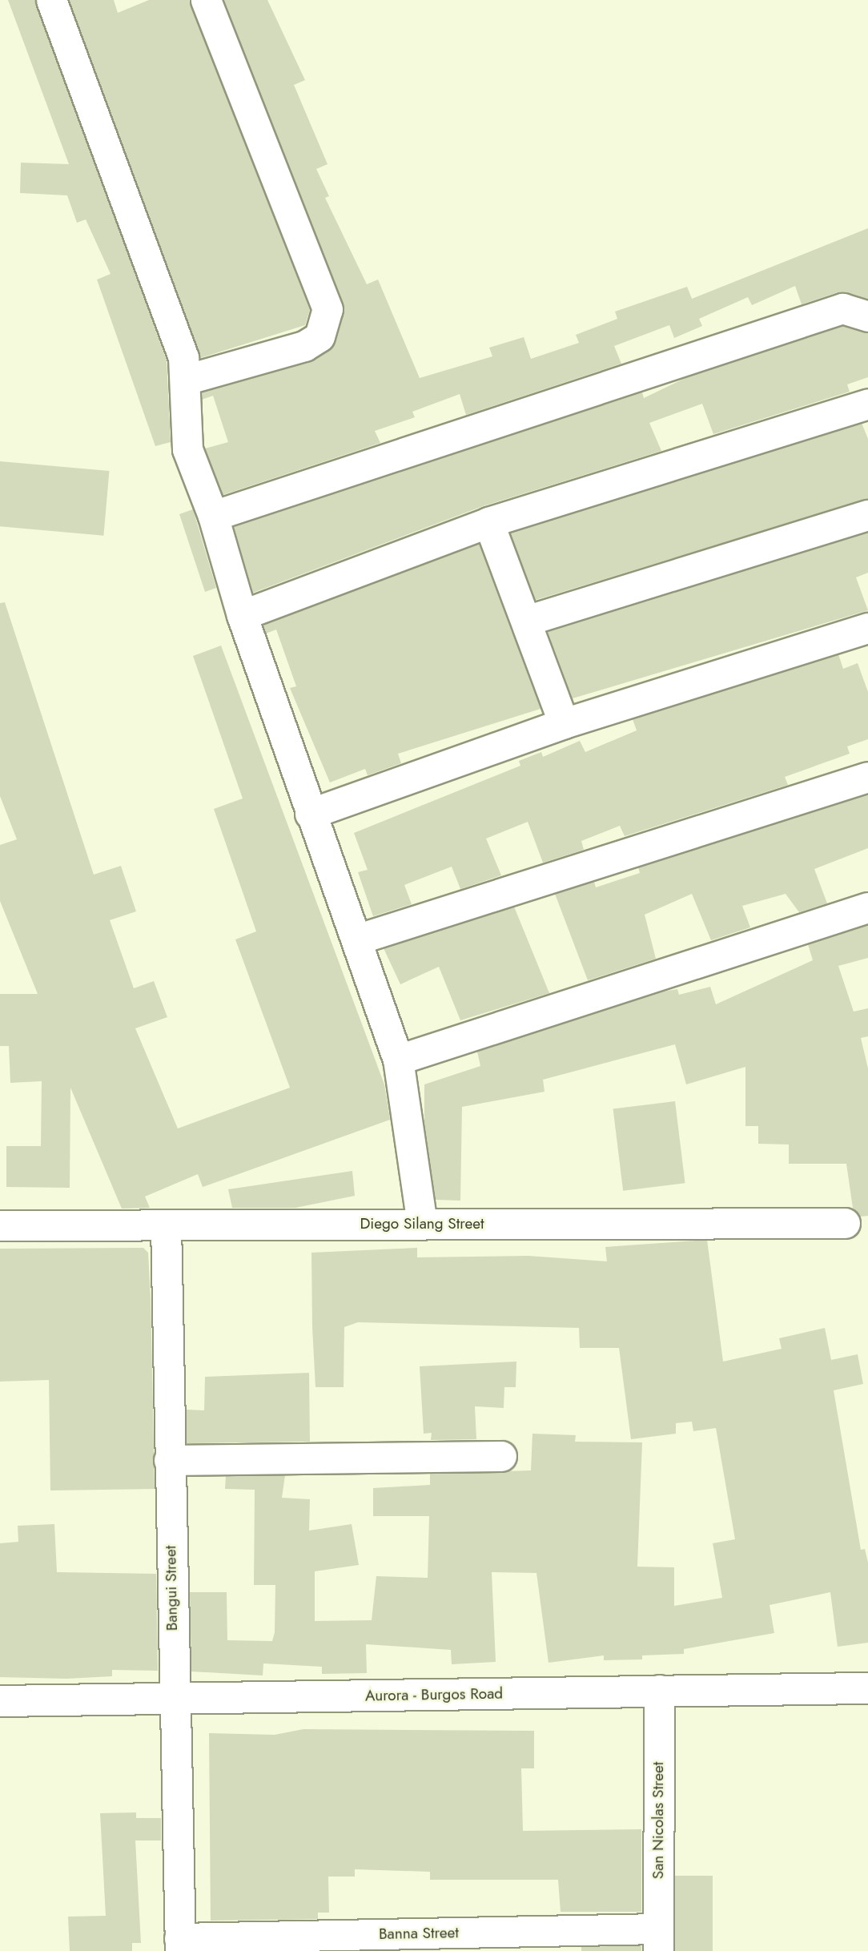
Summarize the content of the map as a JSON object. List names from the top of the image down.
{
  "streets": {
    "main road": ["Aurora - Burgos Road"],
    "street": [
      "Diego Silang Street",
      "Bangui Street",
      "San Nicolas Street",
      "Banna Street"
    ]
  },
  "crossings": [
    ["Diego Silang Street", "Bangui Street"],
    ["Bangui Street", "Aurora - Burgos Road"],
    ["Bangui Street", "Banna Street"],
    ["Aurora - Burgos Road", "San Nicolas Street"],
    ["San Nicolas Street", "Banna Street"]
  ]
}
